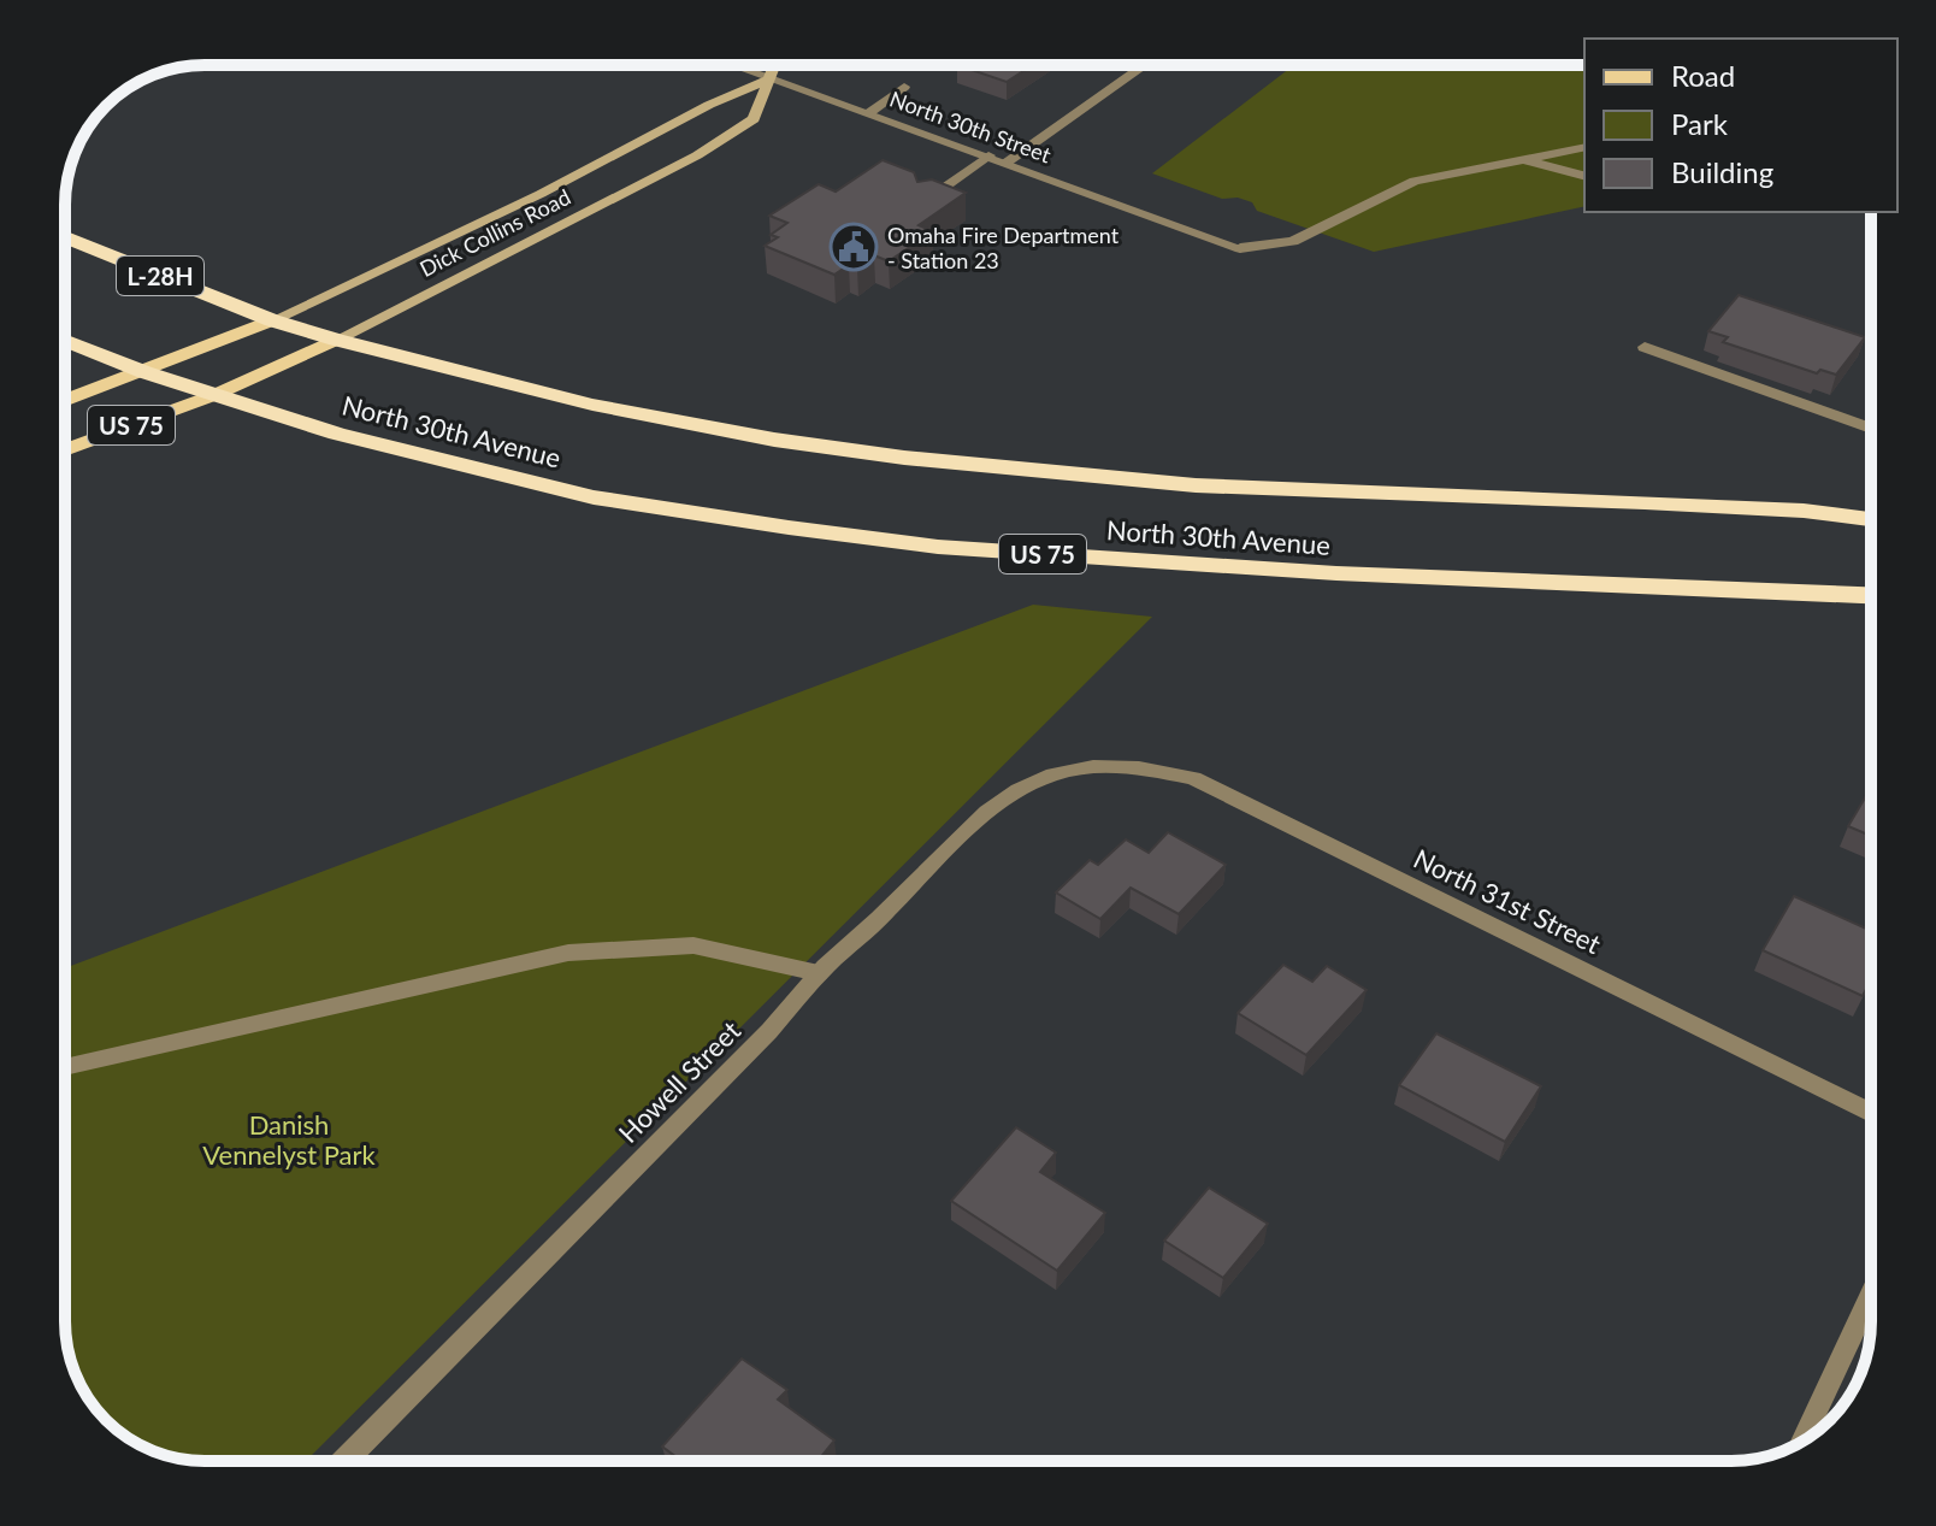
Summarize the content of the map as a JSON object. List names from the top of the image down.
{
  "streets": {
    "highway": ["L-28H", "US 75", "North 30th Avenue"],
    "main road": ["Dick Collins Road"],
    "street": ["North 30th Street", "North 31st Street", "Howell Street"]
  },
  "crossings": [
    ["North 30th Street", "Dick Collins Road"],
    ["Dick Collins Road", "L-28H"],
    ["Dick Collins Road", "US 75"],
    ["Dick Collins Road", "North 30th Avenue"],
    ["L-28H", "US 75"],
    ["L-28H", "North 30th Avenue"],
    ["US 75", "North 30th Avenue"],
    ["North 31st Street", "Howell Street"]
  ],
  "parks": ["Danish Vennelyst Park"],
  "places": {
    "public building": ["Omaha Fire Department - Station 23"]
  },
  "legend": ["Road", "Park", "Building"]
}
